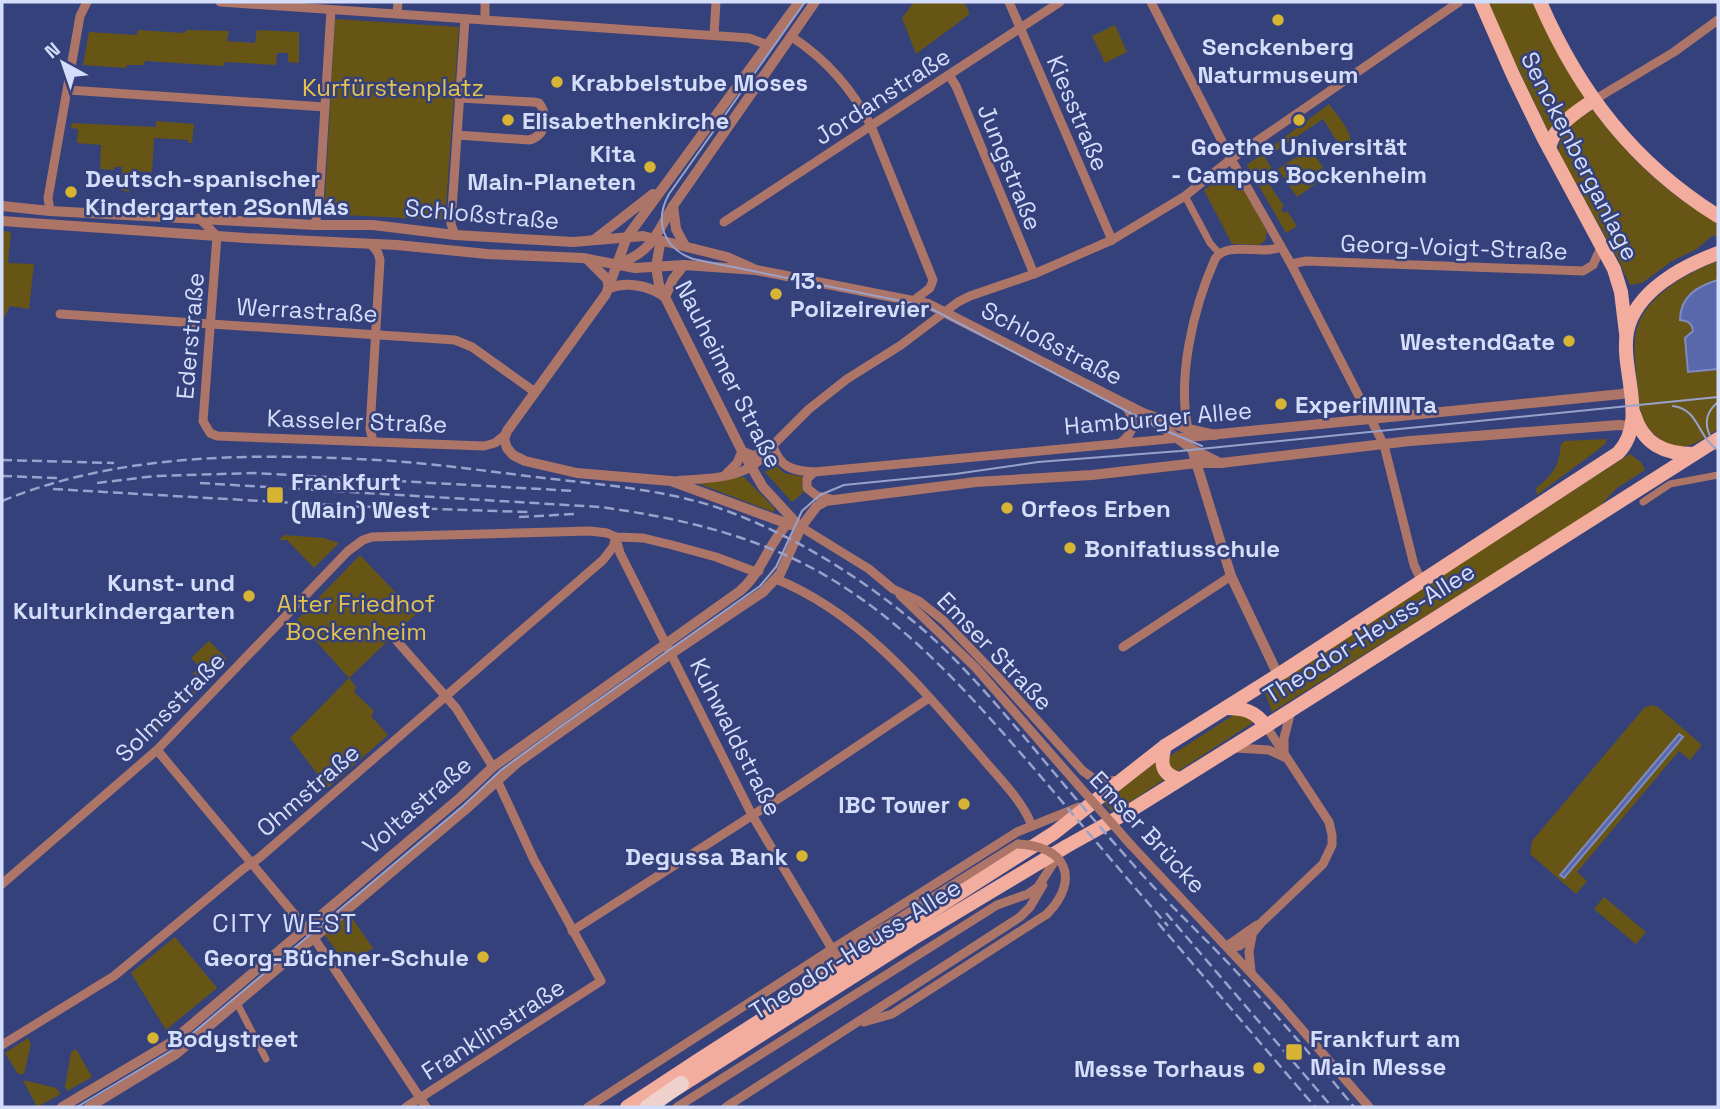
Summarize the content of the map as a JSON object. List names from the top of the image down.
{
  "streets": {
    "highway": ["Theodor-Heuss-Allee"],
    "main road": ["Senckenberganlage"],
    "street": [
      "Jordanstraße",
      "Kiesstraße",
      "Jungstraße",
      "Schloßstraße",
      "Georg-Voigt-Straße",
      "Werrastraße",
      "Ederstraße",
      "Nauheimer Straße",
      "Hamburger Allee",
      "Kasseler Straße",
      "Emser Straße",
      "Solmsstraße",
      "Kuhwaldstraße",
      "Ohmstraße",
      "Voltastraße",
      "Emser Brücke",
      "Franklinstraße"
    ]
  },
  "crossings": [
    ["Jordanstraße", "Kiesstraße"],
    ["Jordanstraße", "Jungstraße"],
    ["Senckenberganlage", "Georg-Voigt-Straße"],
    ["Senckenberganlage", "Hamburger Allee"],
    ["Senckenberganlage", "Theodor-Heuss-Allee"],
    ["Schloßstraße", "Ederstraße"],
    ["Schloßstraße", "Nauheimer Straße"],
    ["Schloßstraße", "Hamburger Allee"],
    ["Werrastraße", "Ederstraße"],
    ["Ederstraße", "Kasseler Straße"],
    ["Nauheimer Straße", "Emser Straße"],
    ["Nauheimer Straße", "Voltastraße"],
    ["Hamburger Allee", "Theodor-Heuss-Allee"],
    ["Theodor-Heuss-Allee", "Emser Straße"],
    ["Theodor-Heuss-Allee", "Kuhwaldstraße"],
    ["Emser Straße", "Voltastraße"],
    ["Emser Straße", "Emser Brücke"],
    ["Solmsstraße", "Kuhwaldstraße"],
    ["Solmsstraße", "Ohmstraße"],
    ["Kuhwaldstraße", "Ohmstraße"],
    ["Kuhwaldstraße", "Voltastraße"]
  ],
  "districts": ["CITY WEST"],
  "parks": ["Kurfürstenplatz", "Alter Friedhof Bockenheim"],
  "places": {
    "other": [
      "Senckenberg Naturmuseum",
      "Krabbelstube Moses",
      "Elisabethenkirche",
      "Goethe Universität - Campus Bockenheim",
      "Kita Main-Planeten",
      "Deutsch-spanischer Kindergarten 2SonMás",
      "13. Polizeirevier",
      "WestendGate",
      "ExperiMINTa",
      "Orfeos Erben",
      "Bonifatiusschule",
      "Kunst- und Kulturkindergarten",
      "IBC Tower",
      "Degussa Bank",
      "Georg-Büchner-Schule",
      "Bodystreet",
      "Messe Torhaus"
    ],
    "transit": ["Frankfurt (Main) West", "Frankfurt am Main Messe"]
  },
  "north": "top left"
}
